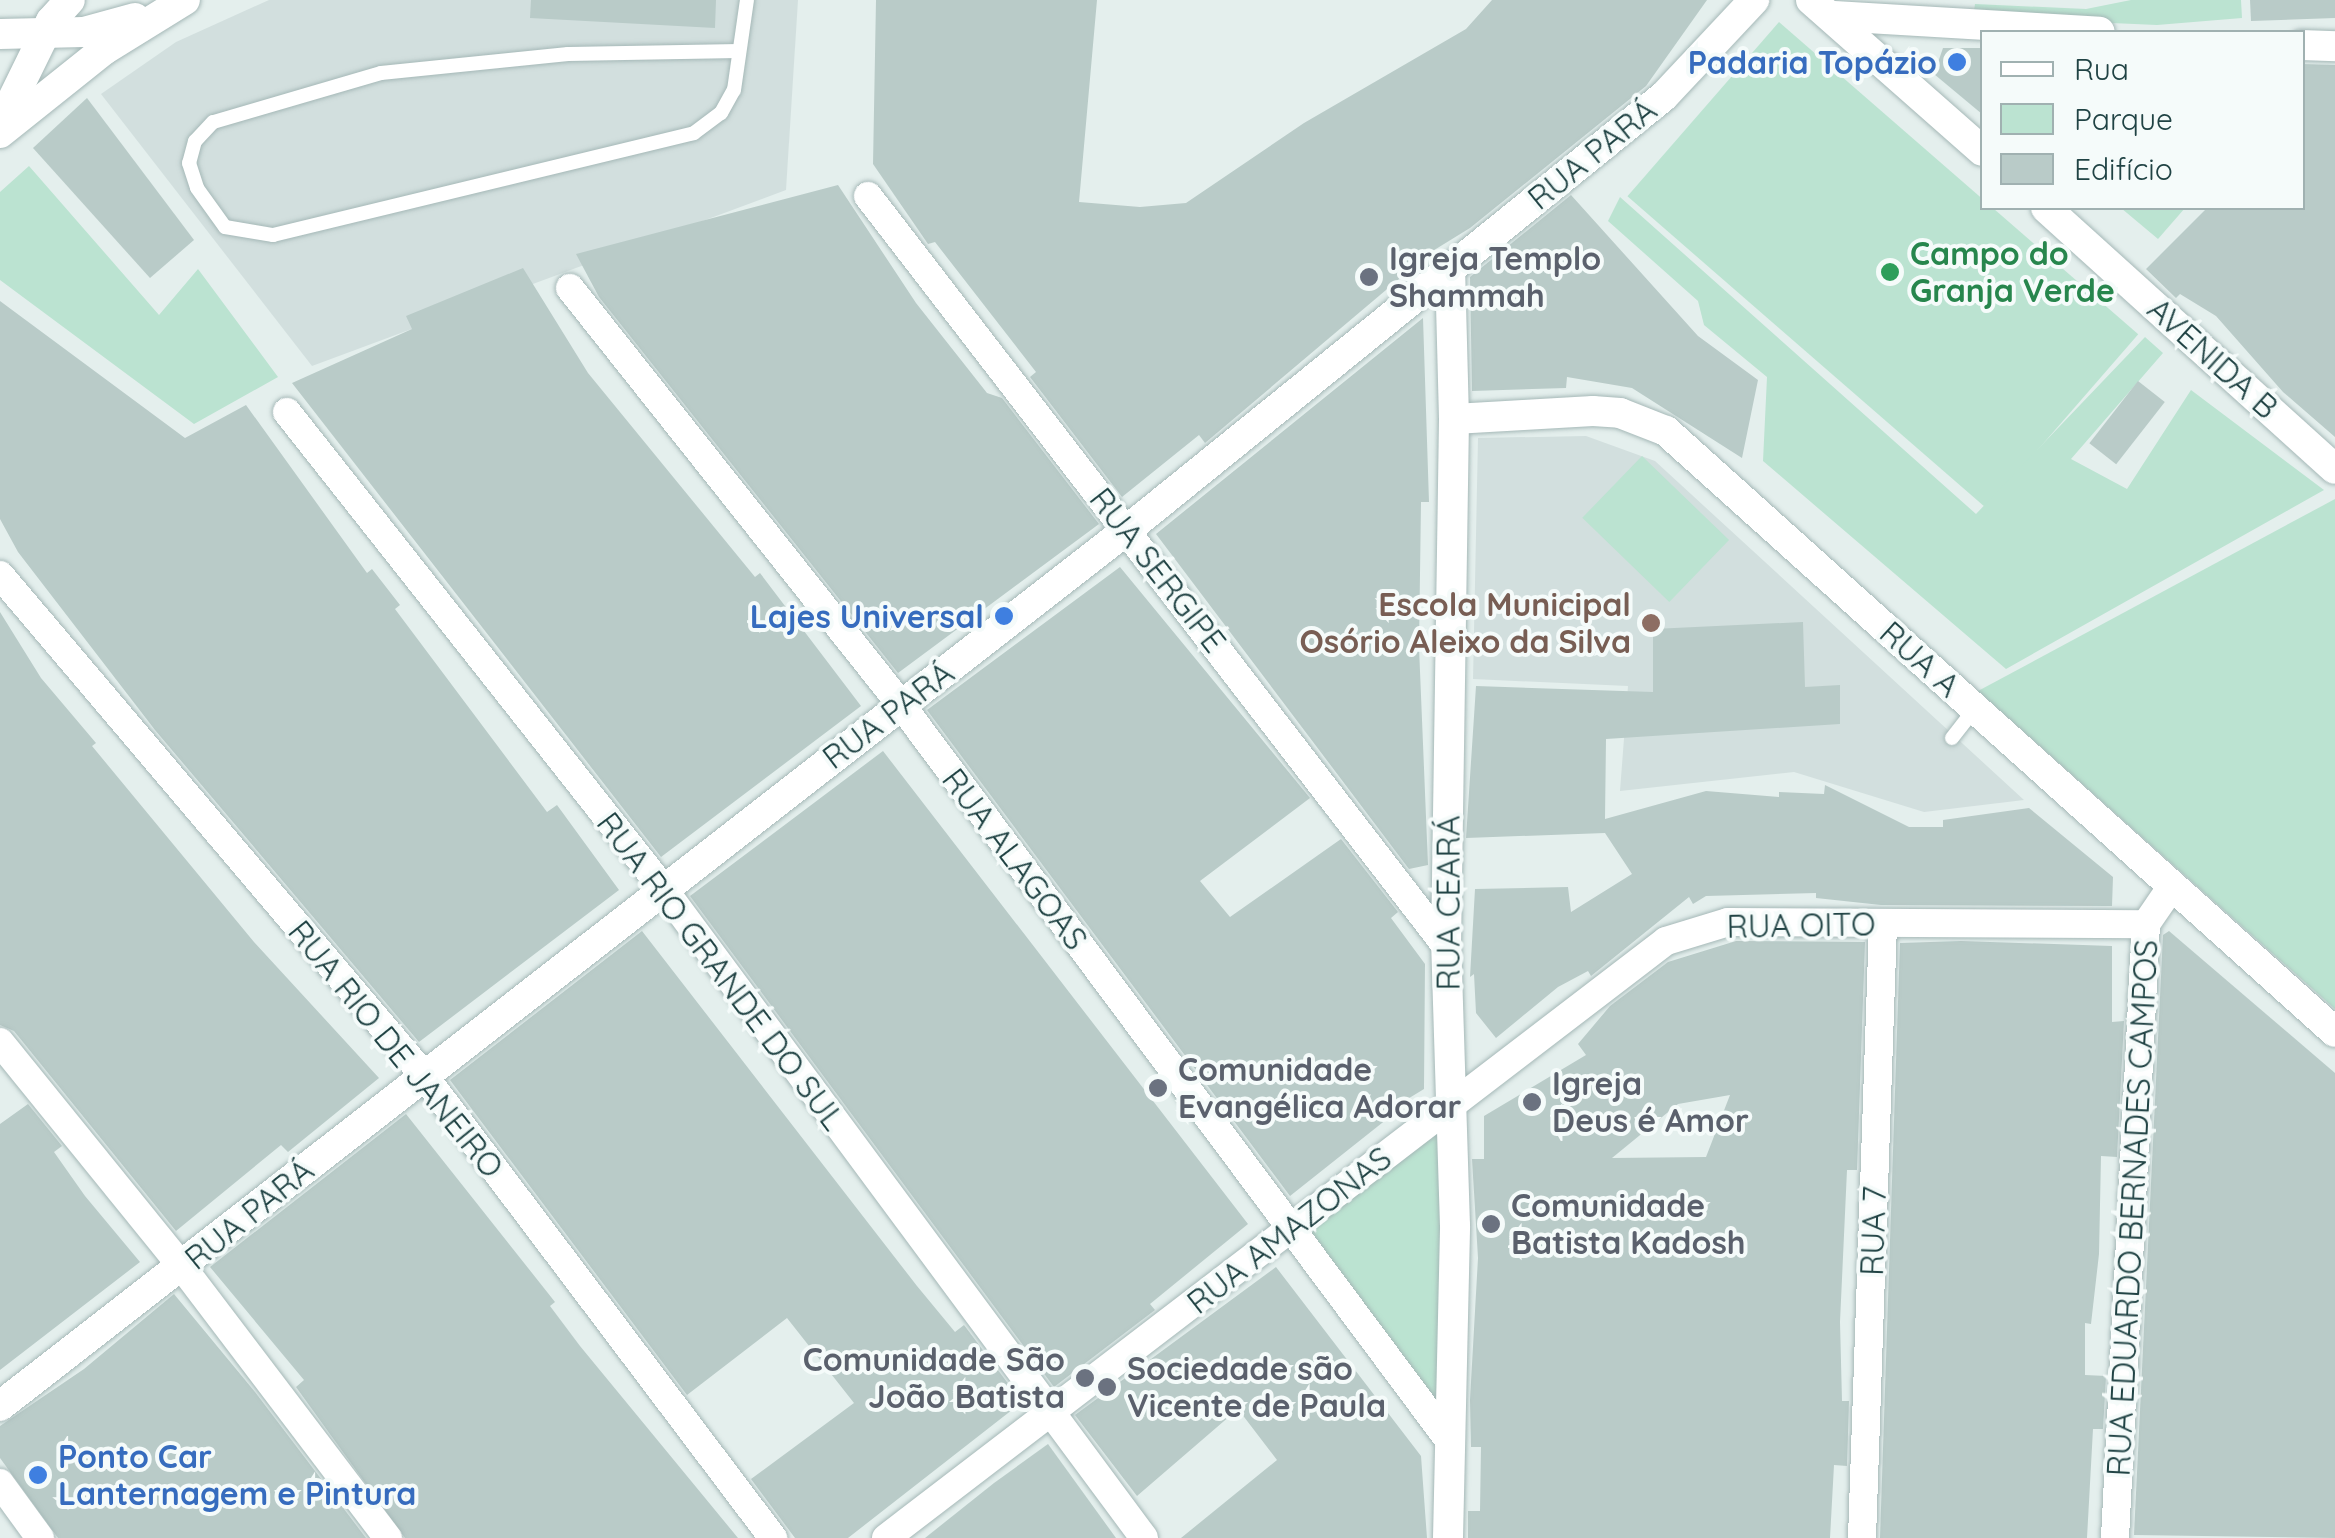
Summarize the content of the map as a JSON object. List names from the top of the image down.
{
  "streets": {
    "street": [
      "RUA PARÁ",
      "AVENIDA B",
      "RUA SERGIPE",
      "RUA A",
      "RUA ALAGOAS",
      "RUA CEARÁ",
      "RUA OITO",
      "RUA RIO GRANDE DO SUL",
      "RUA RIO DE JANEIRO",
      "RUA EDUARDO BERNADES CAMPOS",
      "RUA AMAZONAS",
      "RUA 7"
    ]
  },
  "crossings": [
    ["RUA PARÁ", "RUA SERGIPE"],
    ["RUA PARÁ", "RUA ALAGOAS"],
    ["RUA PARÁ", "RUA CEARÁ"],
    ["RUA PARÁ", "RUA RIO GRANDE DO SUL"],
    ["RUA PARÁ", "RUA RIO DE JANEIRO"],
    ["RUA SERGIPE", "RUA CEARÁ"],
    ["RUA A", "RUA CEARÁ"],
    ["RUA A", "RUA EDUARDO BERNADES CAMPOS"],
    ["RUA ALAGOAS", "RUA CEARÁ"],
    ["RUA ALAGOAS", "RUA AMAZONAS"],
    ["RUA CEARÁ", "RUA OITO"],
    ["RUA CEARÁ", "RUA AMAZONAS"],
    ["RUA OITO", "RUA EDUARDO BERNADES CAMPOS"],
    ["RUA OITO", "RUA AMAZONAS"],
    ["RUA OITO", "RUA 7"],
    ["RUA RIO GRANDE DO SUL", "RUA AMAZONAS"]
  ],
  "places": [
    "Padaria Topázio",
    "Campo do Granja Verde",
    "Igreja Templo Shammah",
    "Lajes Universal",
    "Escola Municipal Osório Aleixo da Silva",
    "Comunidade Evangélica Adorar",
    "Igreja Deus é Amor",
    "Comunidade Batista Kadosh",
    "Comunidade São João Batista",
    "Sociedade são Vicente de Paula",
    "Ponto Car Lanternagem e Pintura"
  ],
  "legend": ["Rua", "Parque", "Edifício"]
}
